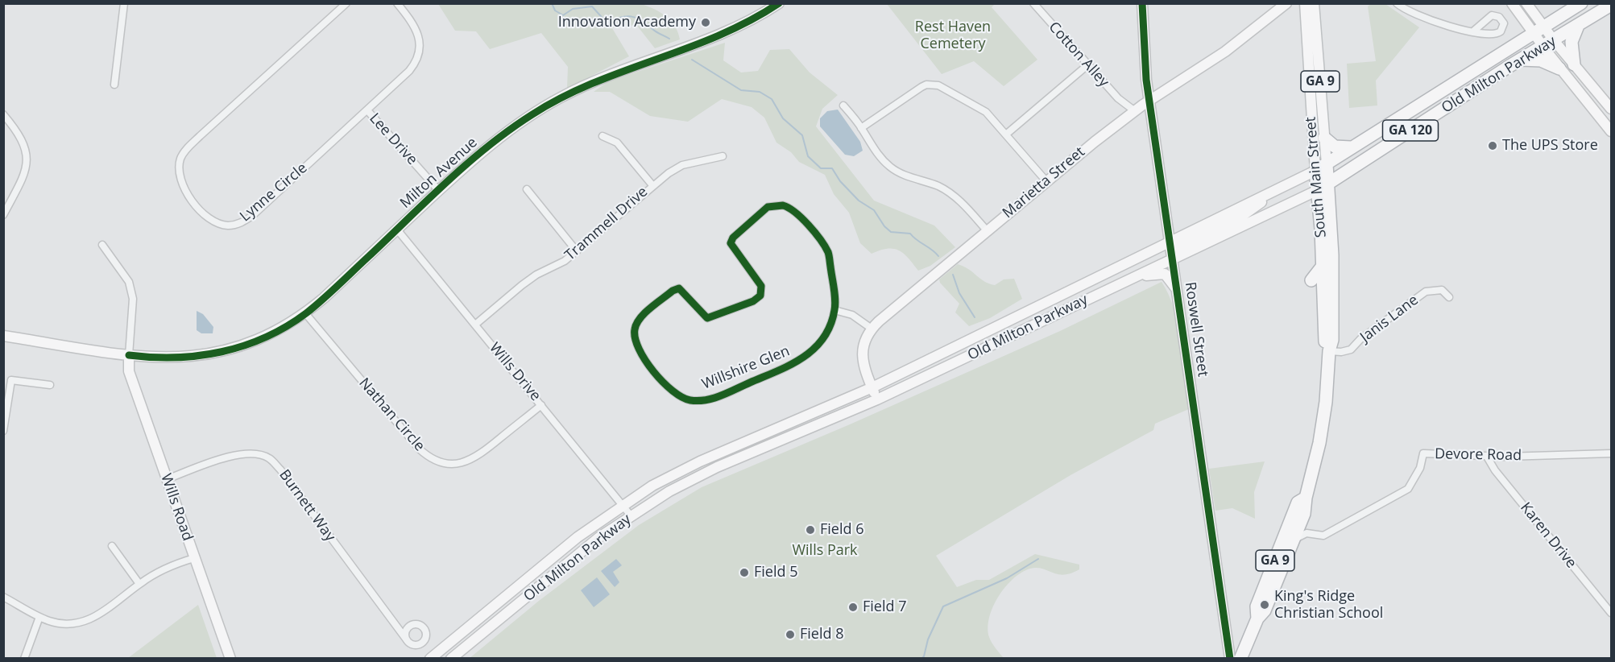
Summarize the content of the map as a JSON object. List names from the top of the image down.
{
  "streets": {
    "highway": [
      "Old Milton Parkway",
      "GA 9",
      "GA 120",
      "South Main Street"
    ],
    "main road": [
      "Milton Avenue",
      "Marietta Street",
      "Roswell Street",
      "Wills Road"
    ],
    "street": [
      "Cotton Alley",
      "Lee Drive",
      "Lynne Circle",
      "Trammell Drive",
      "Janis Lane",
      "Willshire Glen",
      "Wills Drive",
      "Nathan Circle",
      "Devore Road",
      "Burnett Way",
      "Karen Drive"
    ]
  },
  "crossings": [
    ["Cotton Alley", "Marietta Street"],
    ["Old Milton Parkway", "South Main Street"],
    ["Old Milton Parkway", "Marietta Street"],
    ["Old Milton Parkway", "Roswell Street"],
    ["Old Milton Parkway", "Wills Drive"],
    ["Lee Drive", "Milton Avenue"],
    ["Lee Drive", "Lynne Circle"],
    ["Milton Avenue", "Wills Drive"],
    ["Milton Avenue", "Nathan Circle"],
    ["Milton Avenue", "Wills Road"],
    ["South Main Street", "Janis Lane"],
    ["South Main Street", "Devore Road"],
    ["Marietta Street", "Roswell Street"],
    ["Trammell Drive", "Wills Drive"],
    ["Wills Drive", "Nathan Circle"],
    ["Devore Road", "Karen Drive"],
    ["Burnett Way", "Wills Road"]
  ],
  "parks": ["Rest Haven Cemetery", "Wills Park"],
  "places": [
    "Innovation Academy",
    "The UPS Store",
    "Field 6",
    "Field 5",
    "King's Ridge Christian School",
    "Field 7",
    "Field 8"
  ]
}
